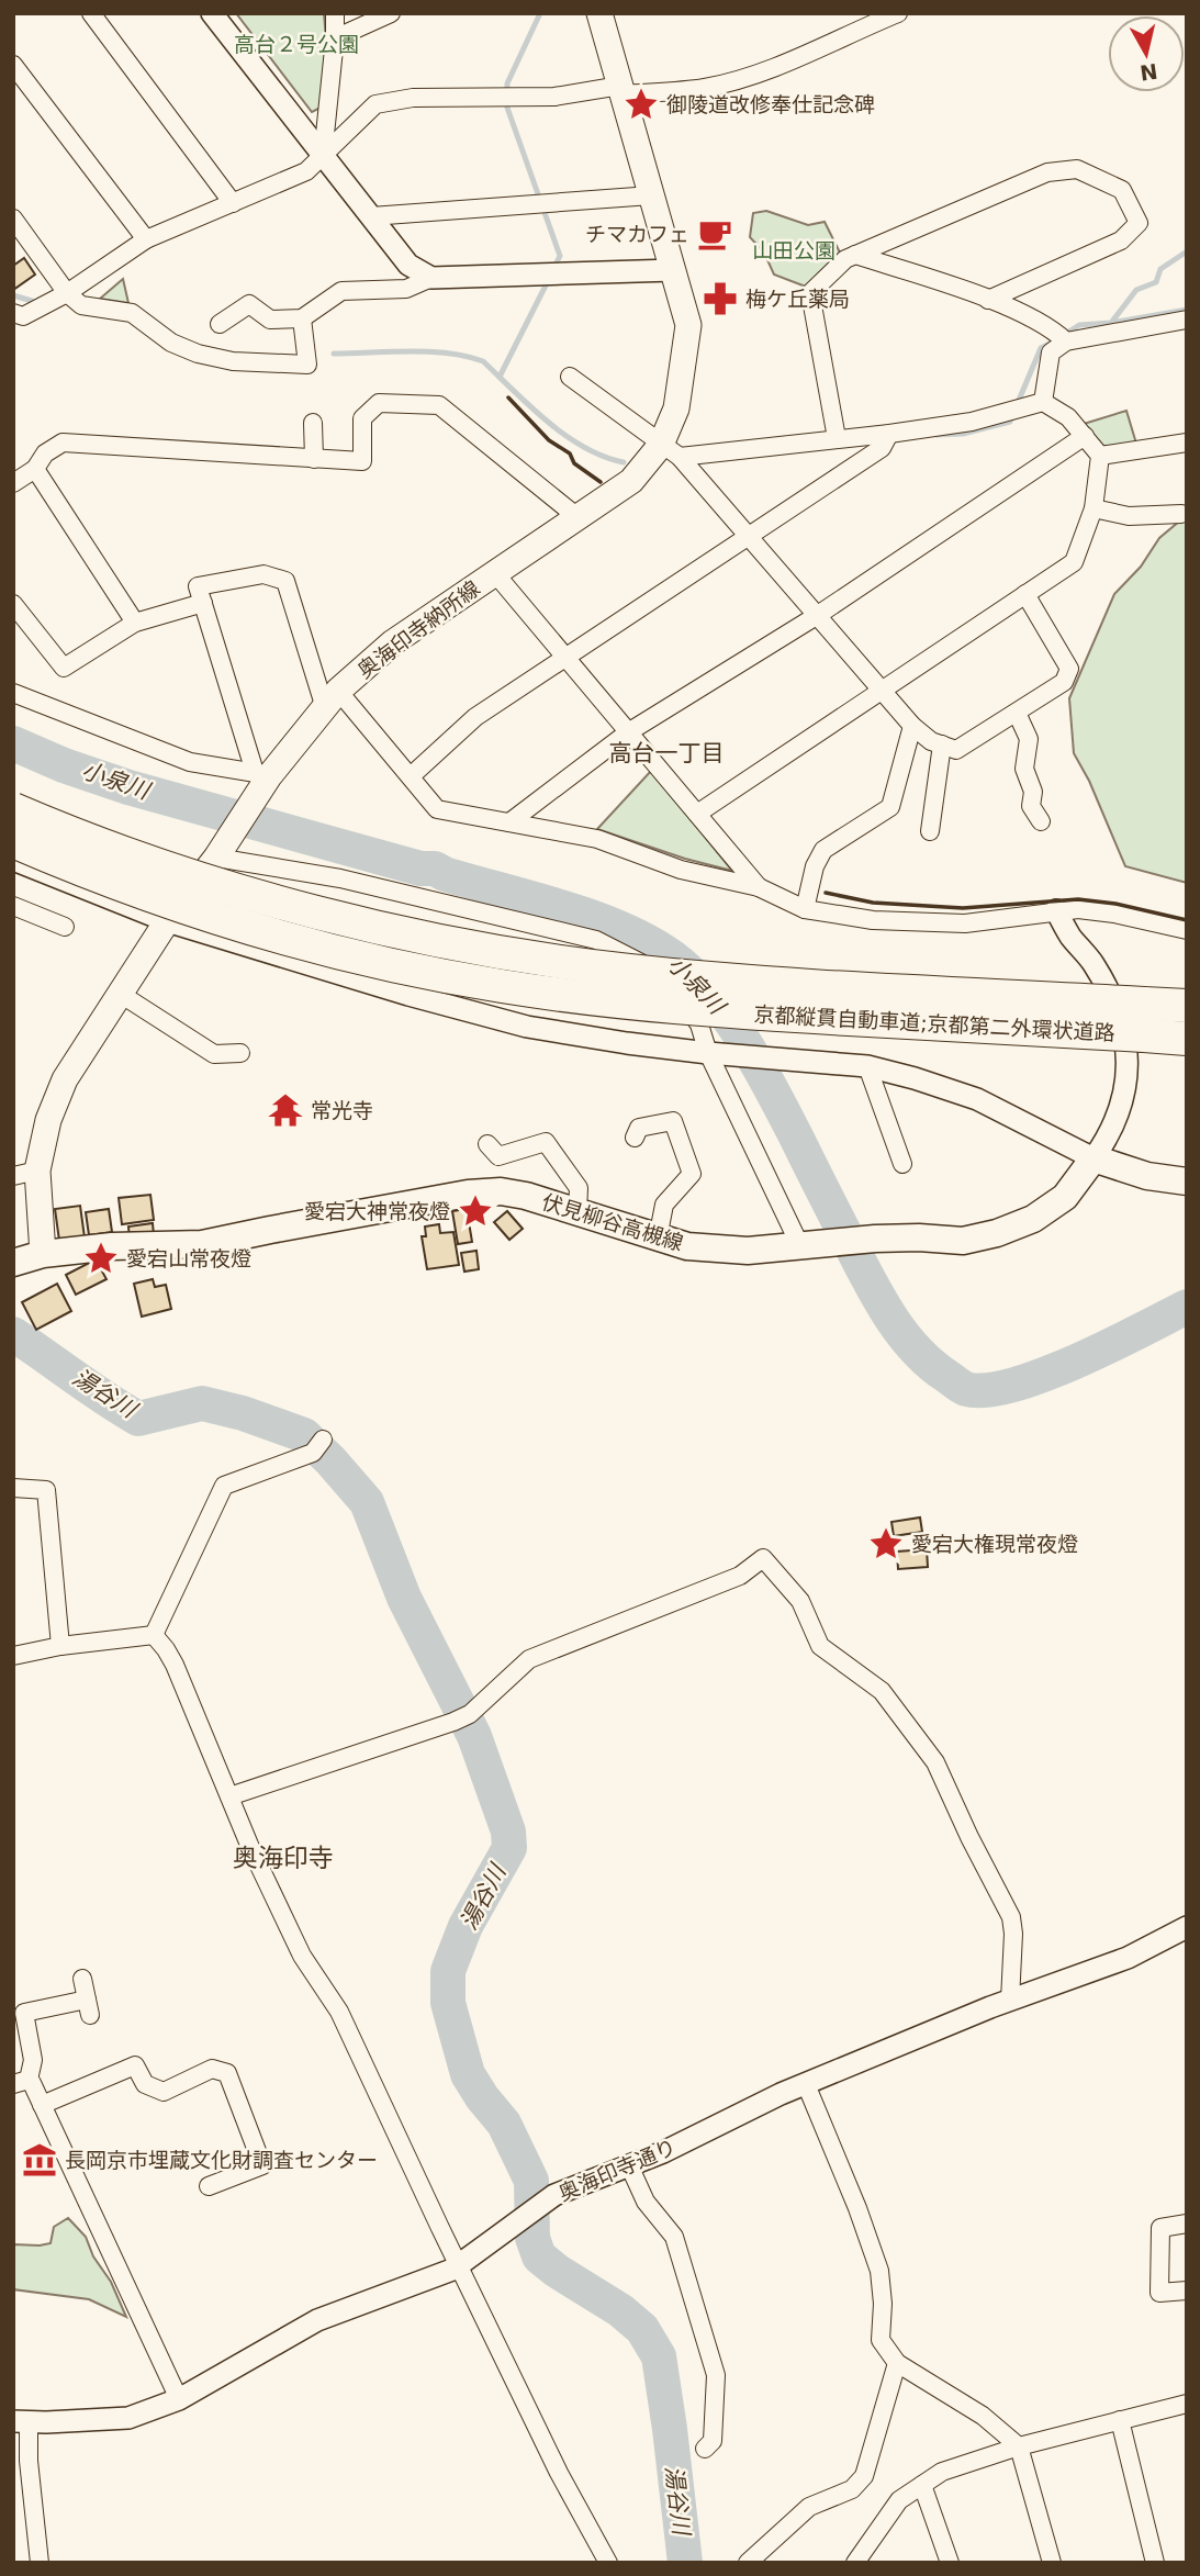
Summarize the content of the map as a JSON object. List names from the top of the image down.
{
  "streets": {
    "highway": ["京都縦貫自動車道;京都第二外環状道路"],
    "main road": ["奥海印寺納所線", "伏見柳谷高槻線"],
    "street": ["奥海印寺通り"]
  },
  "crossings": [
    ["奥海印寺納所線", "伏見柳谷高槻線"]
  ],
  "districts": ["高台一丁目", "奥海印寺"],
  "water": ["小泉川", "湯谷川"],
  "parks": ["高台２号公園", "山田公園"],
  "places": {
    "place": [
      "御陵道改修奉仕記念碑",
      "愛宕大神常夜燈",
      "愛宕山常夜燈",
      "愛宕大権現常夜燈"
    ],
    "cafe": ["チマカフェ"],
    "pharmacy": ["梅ケ丘薬局"],
    "temple": ["常光寺"],
    "museum": ["長岡京市埋蔵文化財調査センター"]
  },
  "north": "bottom"
}
